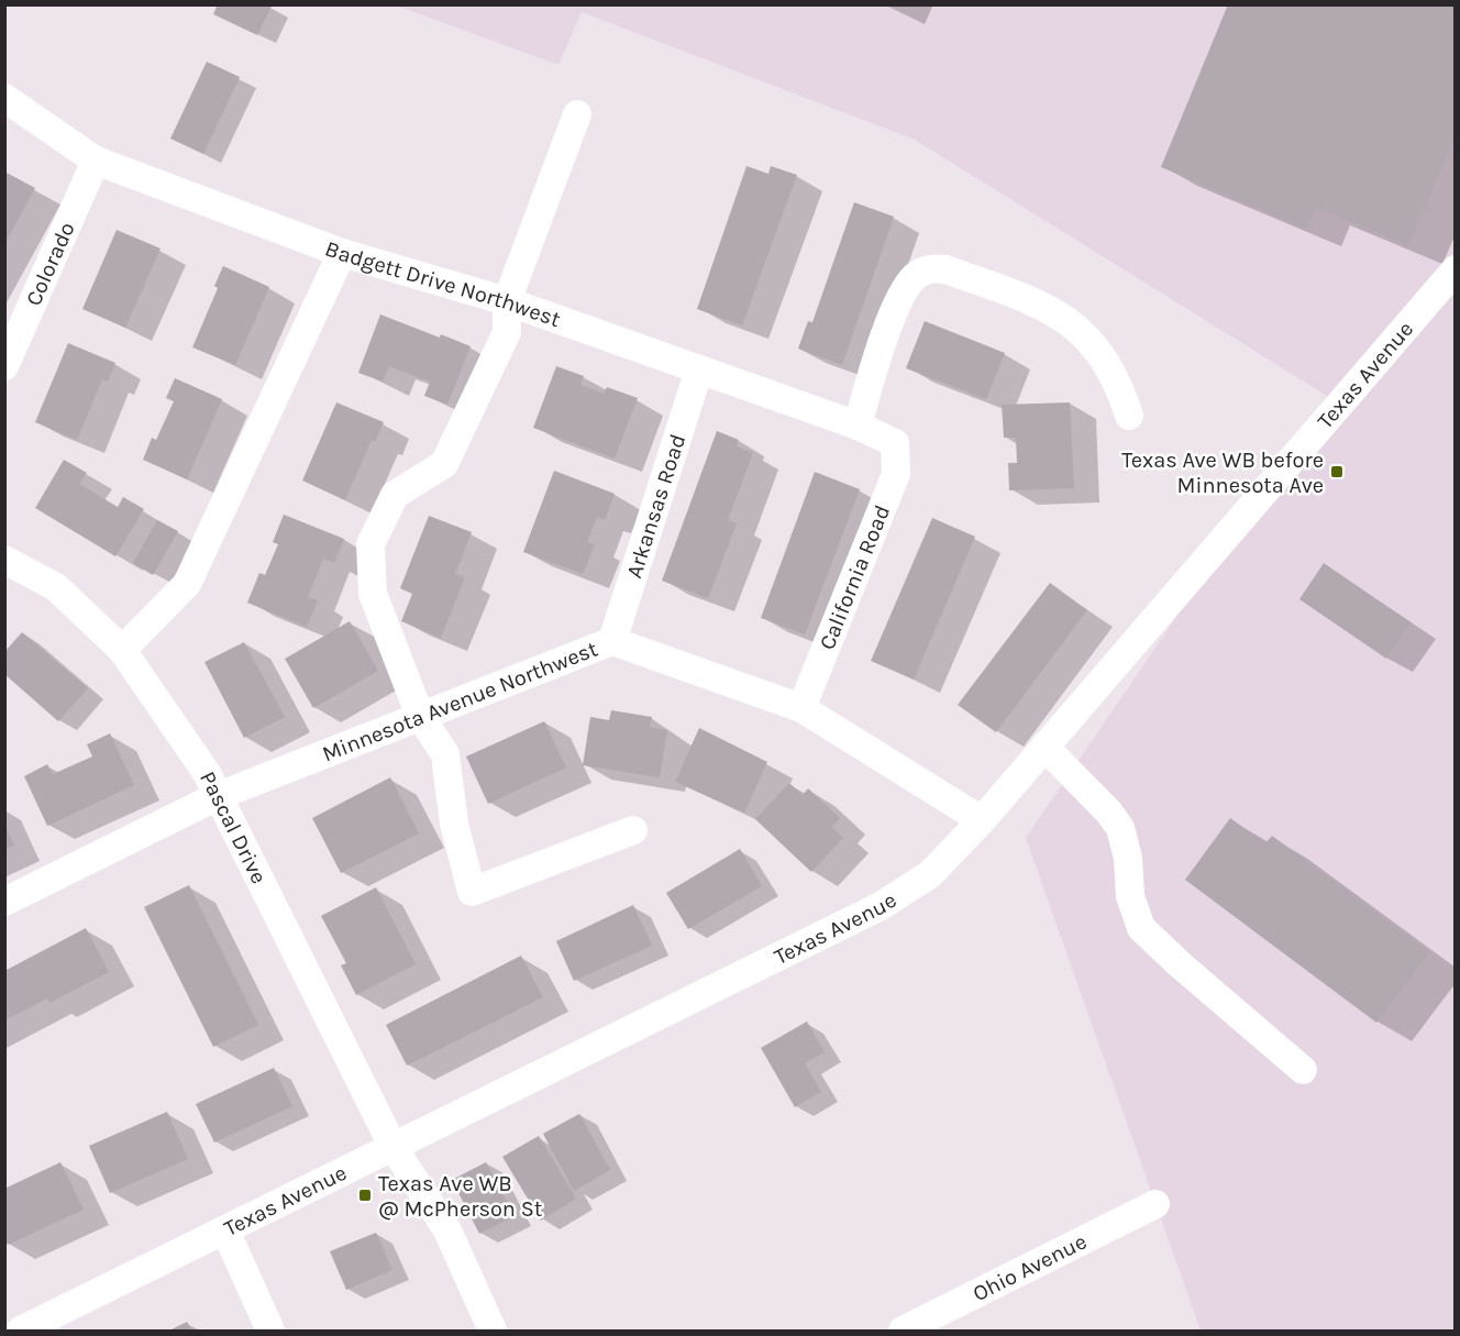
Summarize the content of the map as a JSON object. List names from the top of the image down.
{
  "streets": {
    "street": [
      "Colorado",
      "Badgett Drive Northwest",
      "Texas Avenue",
      "Arkansas Road",
      "California Road",
      "Minnesota Avenue Northwest",
      "Pascal Drive",
      "Ohio Avenue"
    ]
  },
  "crossings": [
    ["Colorado", "Badgett Drive Northwest"],
    ["Badgett Drive Northwest", "Arkansas Road"],
    ["Badgett Drive Northwest", "California Road"],
    ["Texas Avenue", "Minnesota Avenue Northwest"],
    ["Texas Avenue", "Pascal Drive"],
    ["Arkansas Road", "Minnesota Avenue Northwest"],
    ["California Road", "Minnesota Avenue Northwest"],
    ["Minnesota Avenue Northwest", "Pascal Drive"]
  ],
  "places": {
    "transit": ["Texas Ave WB before Minnesota Ave", "Texas Ave WB @ McPherson St"]
  }
}
